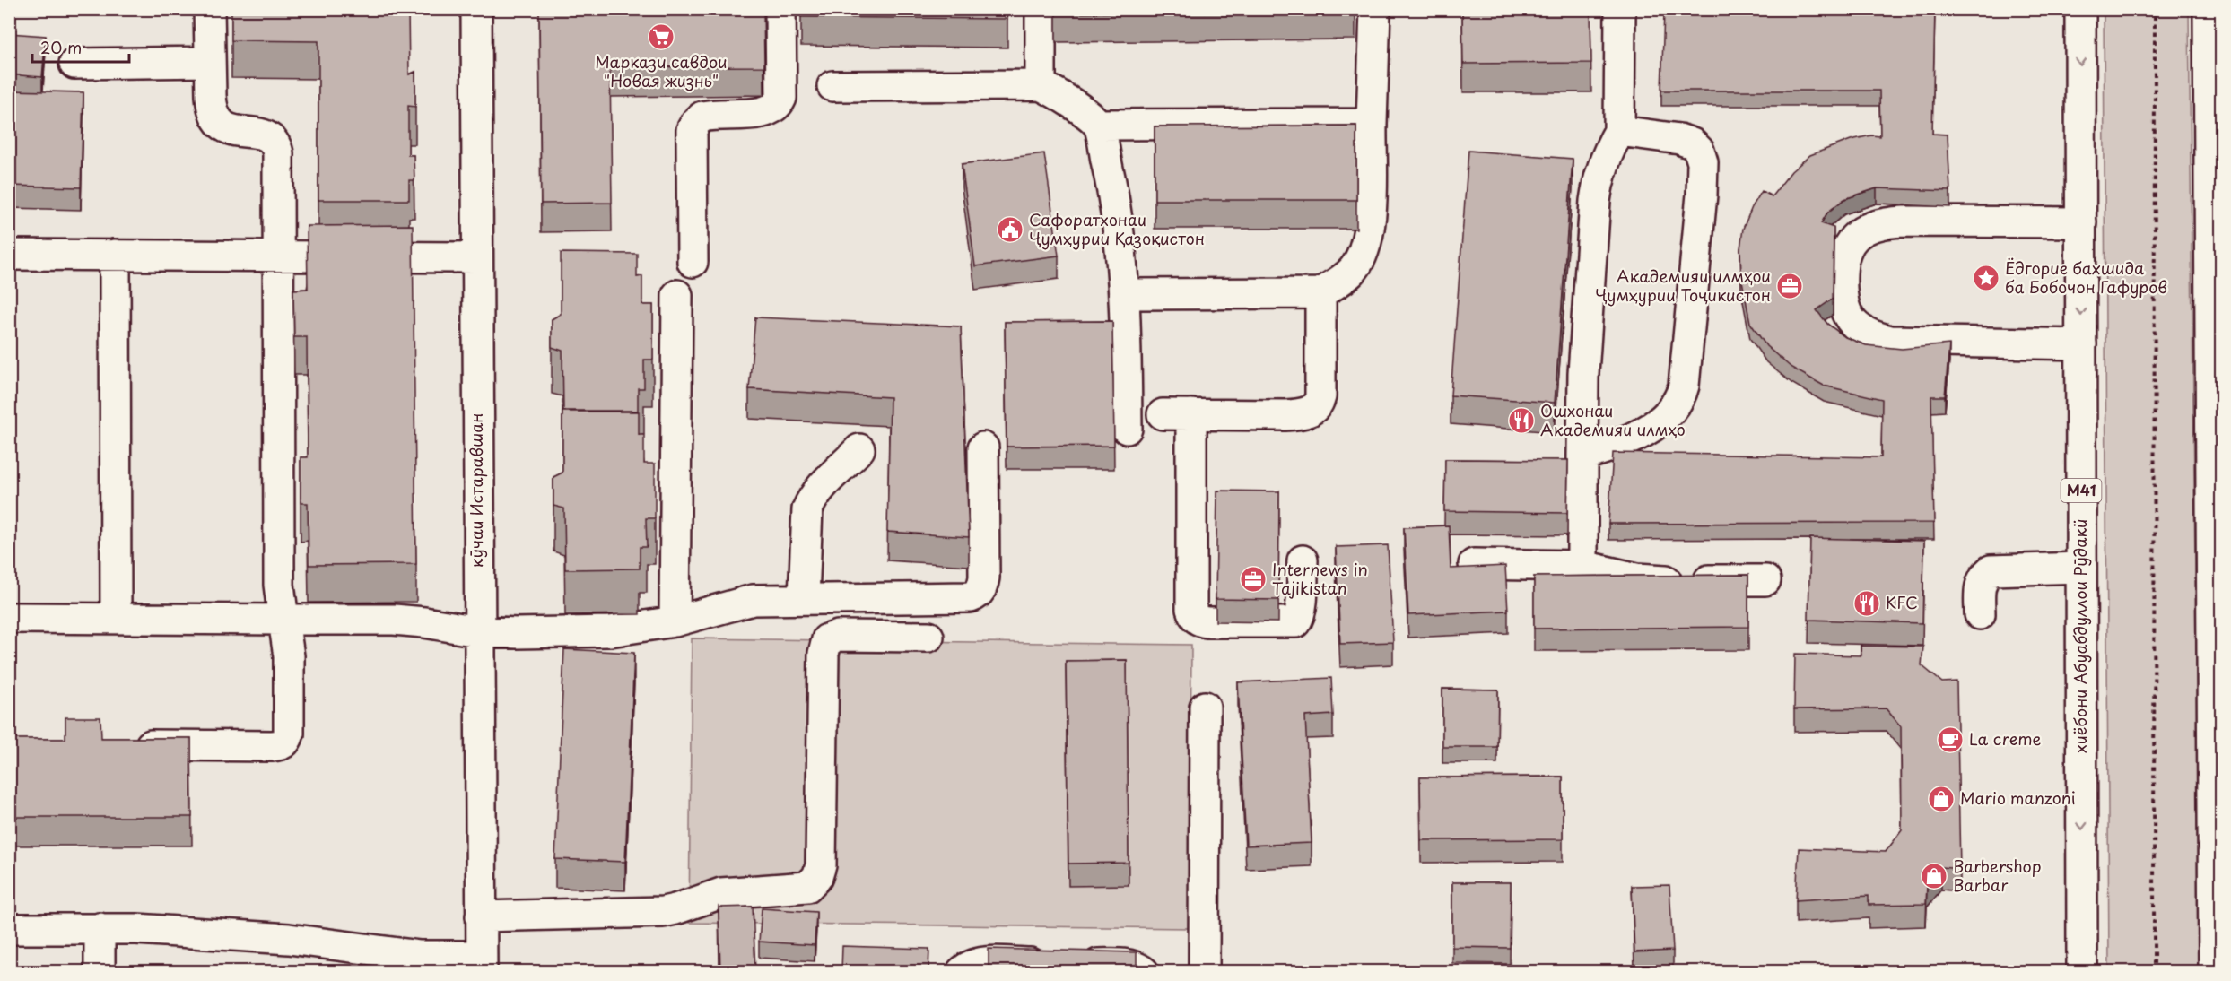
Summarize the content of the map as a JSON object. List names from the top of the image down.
{
  "streets": {
    "main road": ["кӯчаи Истаравшан", "M41", "хиёбони Абуабдуллои Рӯдакӣ"]
  },
  "places": {
    "supermarket": ["Маркази савдои \"Новая жизнь\""],
    "public building": ["Сафоратхонаи Ҷумҳурии Қазоқистон"],
    "place": ["Ёдгорие бахшида ба Бобочон Гафуров"],
    "office": ["Академияи илмҳои Ҷумҳурии Тоҷикистон", "Internews in Tajikistan"],
    "restaurant": ["Ошхонаи Академияи илмҳо", "KFC"],
    "cafe": ["La creme"],
    "shop": ["Mario manzoni", "Barbershop Barbar"]
  },
  "scale_bar": "20 m"
}
